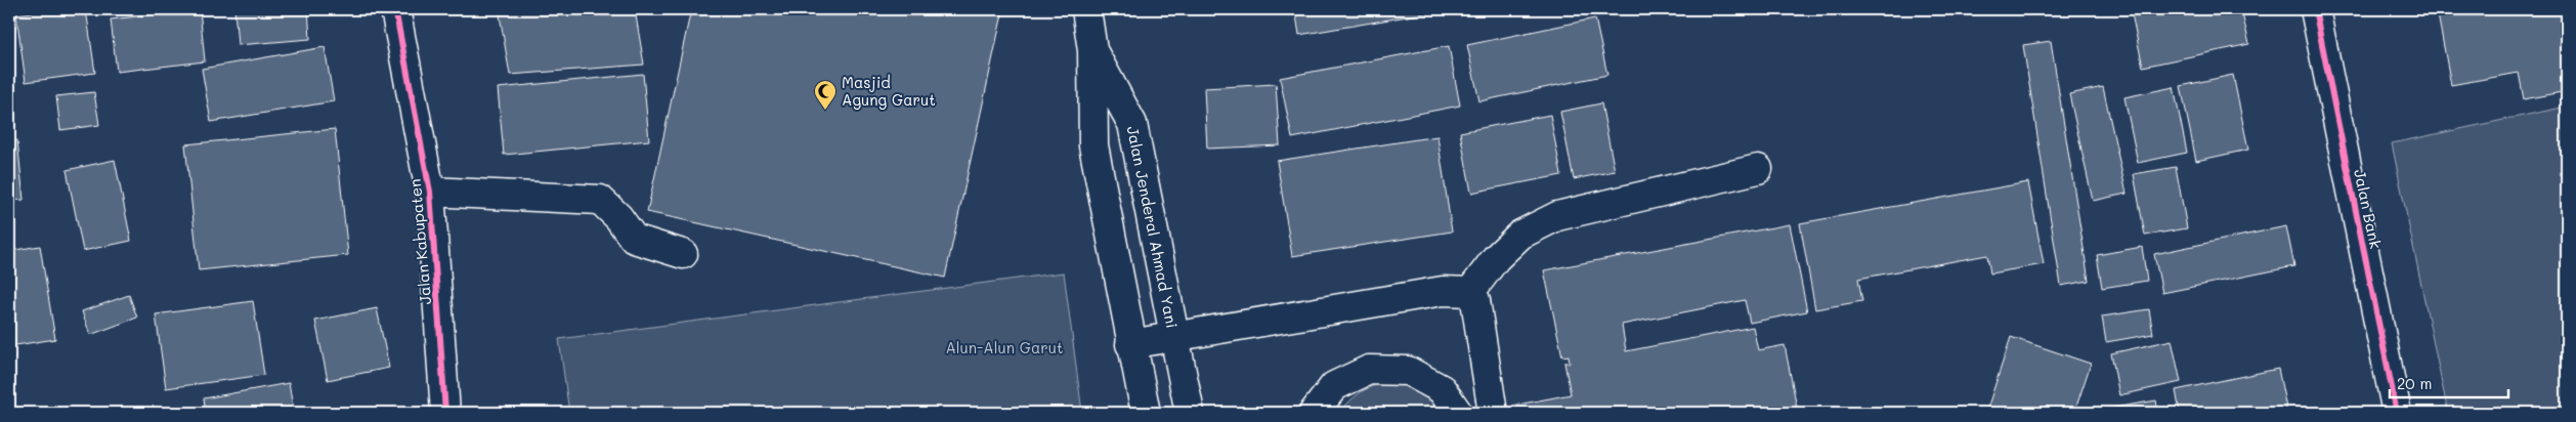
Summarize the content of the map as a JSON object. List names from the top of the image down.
{
  "streets": {
    "street": ["Jalan Bank", "Jalan Jenderal Ahmad Yani", "Jalan Kabupaten"]
  },
  "parks": ["Alun-Alun Garut"],
  "places": {
    "mosque": ["Masjid Agung Garut"]
  },
  "scale_bar": "20 m"
}
